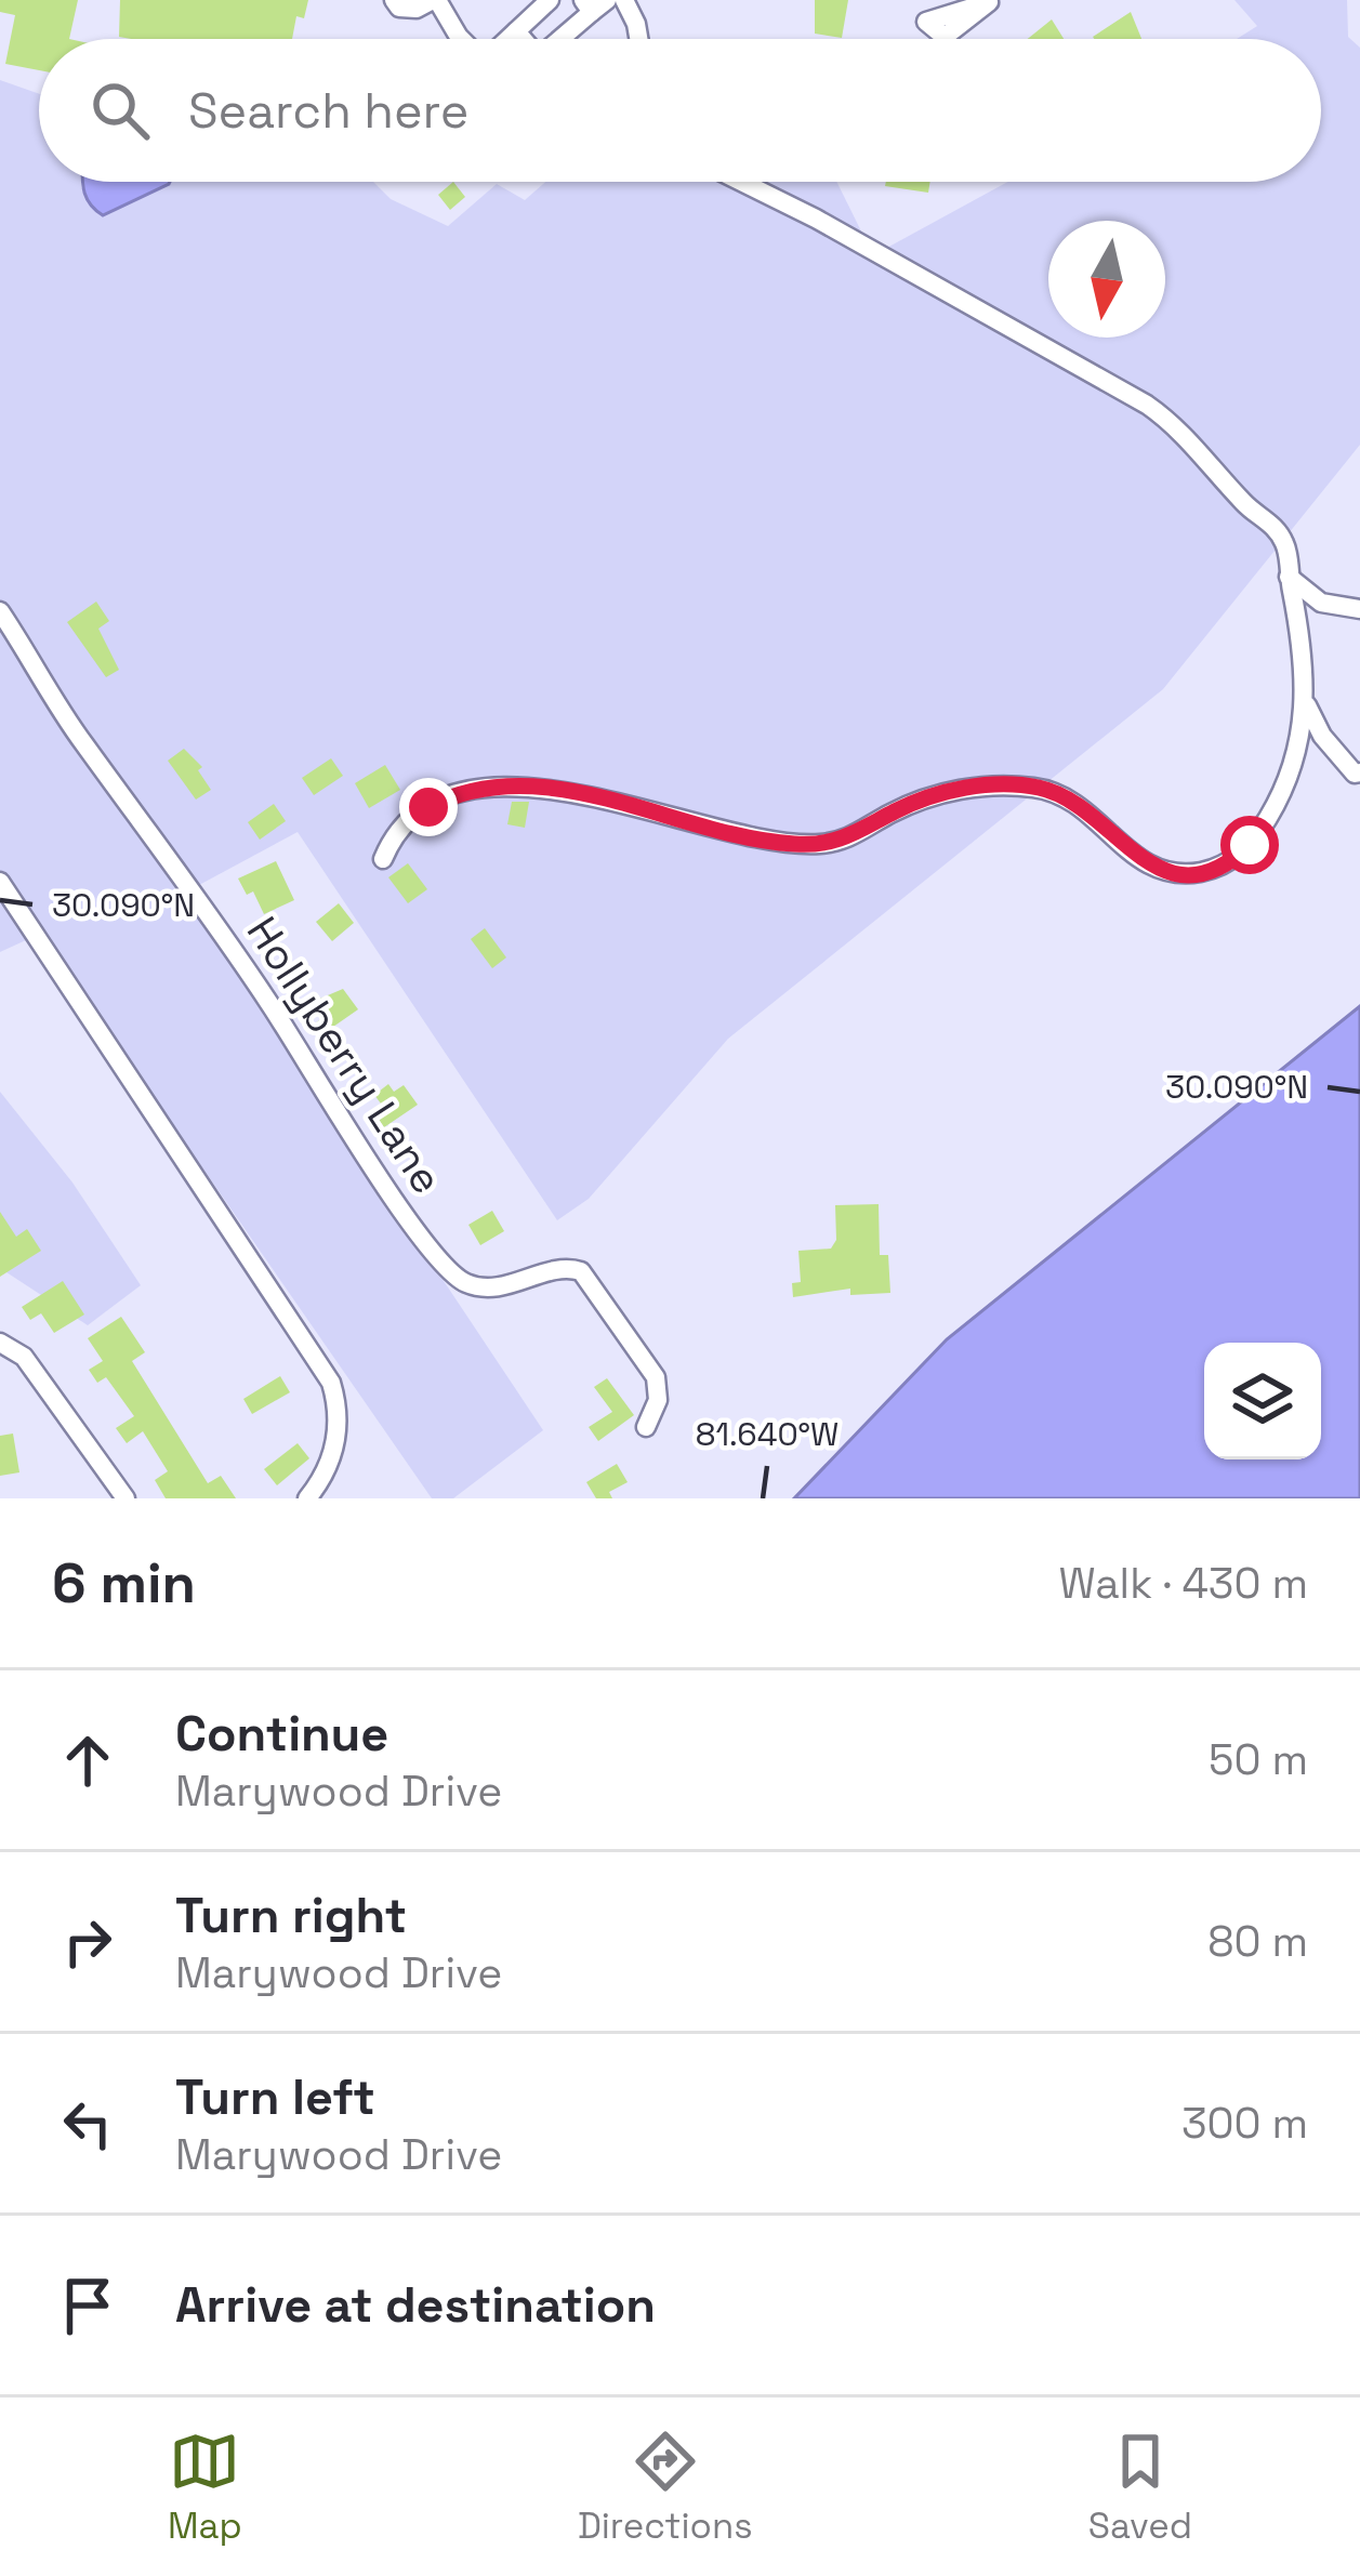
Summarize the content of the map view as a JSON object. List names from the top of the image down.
{
  "streets": {
    "street": ["Hollyberry Lane"]
  },
  "north": "bottom",
  "page": {
    "search": "Search here",
    "heading": ["6 min", "Walk · 430 m"],
    "list": [
      ["Continue", "Marywood Drive", "50 m"],
      ["Turn right", "Marywood Drive", "80 m"],
      ["Turn left", "Marywood Drive", "300 m"],
      "Arrive at destination"
    ],
    "nav": ["Map", "Directions", "Saved"]
  },
  "coordinates": ["30.090°N", "81.640°W"]
}
